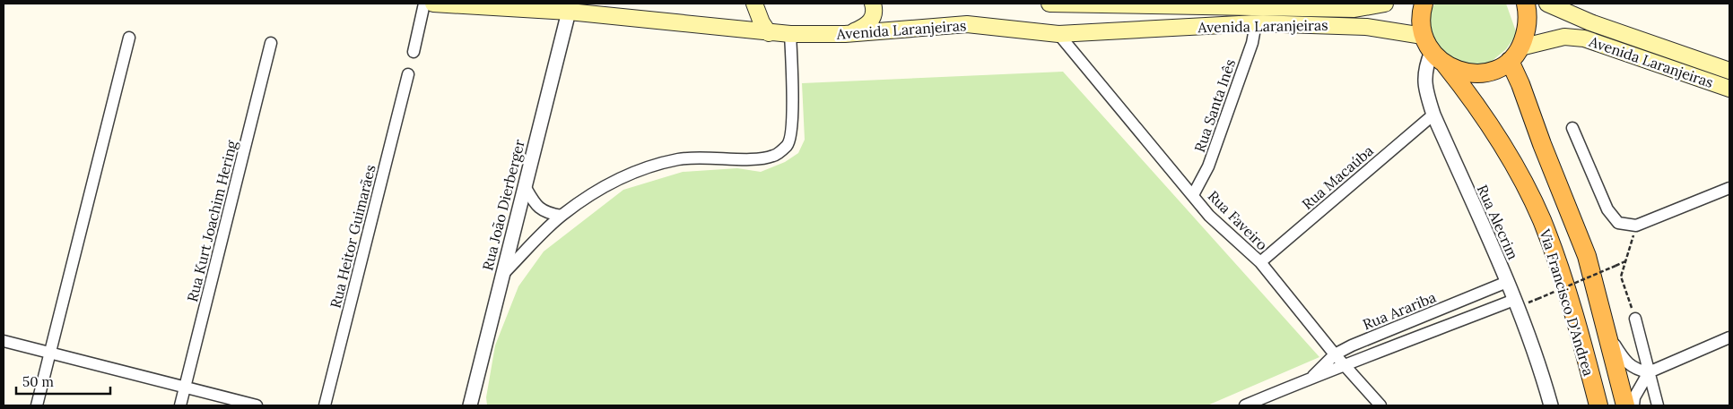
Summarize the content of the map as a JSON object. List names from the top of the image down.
{
  "streets": {
    "highway": ["Via Francisco D'Andrea"],
    "main road": ["Avenida Laranjeiras"],
    "street": [
      "Rua Santa Inês",
      "Rua Macaúba",
      "Rua João Dierberger",
      "Rua Faveiro",
      "Rua Kurt Joachim Hering",
      "Rua Alecrim",
      "Rua Heitor Guimarães",
      "Rua Arariba"
    ]
  },
  "crossings": [
    ["Avenida Laranjeiras", "Rua Santa Inês"],
    ["Avenida Laranjeiras", "Rua João Dierberger"],
    ["Avenida Laranjeiras", "Rua Faveiro"],
    ["Avenida Laranjeiras", "Via Francisco D'Andrea"],
    ["Rua Santa Inês", "Rua Faveiro"],
    ["Rua Macaúba", "Rua Faveiro"],
    ["Rua Macaúba", "Rua Alecrim"],
    ["Rua Faveiro", "Rua Arariba"],
    ["Rua Alecrim", "Rua Arariba"]
  ],
  "scale_bar": "50 m"
}
